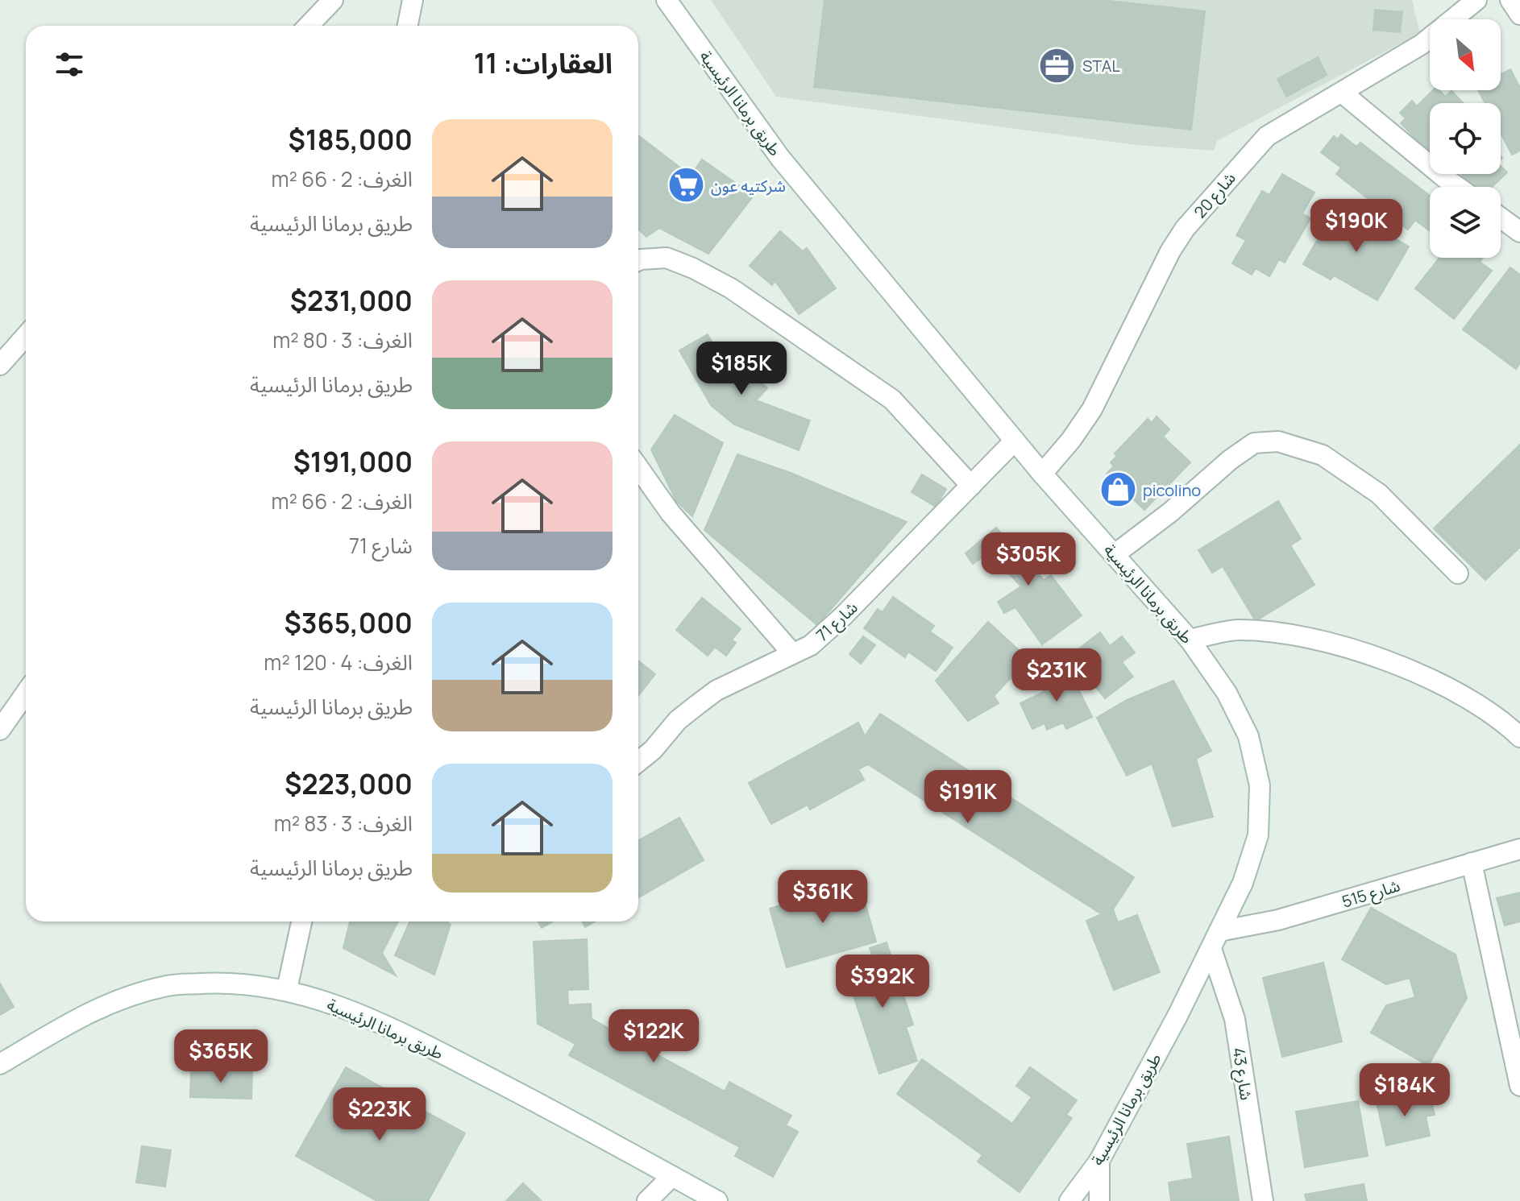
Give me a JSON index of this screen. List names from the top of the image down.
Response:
{
  "streets": {
    "street": [
      "طريق برمانا الرئيسية",
      "شارع 20",
      "شارع 71",
      "شارع 515",
      "شارع 43"
    ]
  },
  "crossings": [
    ["طريق برمانا الرئيسية", "شارع 20"],
    ["طريق برمانا الرئيسية", "شارع 71"],
    ["طريق برمانا الرئيسية", "شارع 515"],
    ["طريق برمانا الرئيسية", "شارع 43"],
    ["شارع 515", "شارع 43"]
  ],
  "places": {
    "office": ["STAL"],
    "supermarket": ["شركتيه عون"],
    "shop": ["picolino"]
  },
  "north": "bottom right",
  "page": {
    "heading": "العقارات: 11",
    "list": [
      {
        "name": "$185,000",
        "note": "الغرف: 2 · 66 m² · طريق برمانا الرئيسية"
      },
      {
        "name": "$231,000",
        "note": "الغرف: 3 · 80 m² · طريق برمانا الرئيسية"
      },
      {
        "name": "$191,000",
        "note": "الغرف: 2 · 66 m² · شارع 71"
      },
      {
        "name": "$365,000",
        "note": "الغرف: 4 · 120 m² · طريق برمانا الرئيسية"
      },
      {
        "name": "$223,000",
        "note": "الغرف: 3 · 83 m² · طريق برمانا الرئيسية"
      }
    ],
    "price": [
      "$190K",
      "$185K",
      "$305K",
      "$231K",
      "$191K",
      "$361K",
      "$392K",
      "$122K",
      "$365K",
      "$184K",
      "$223K"
    ]
  }
}
